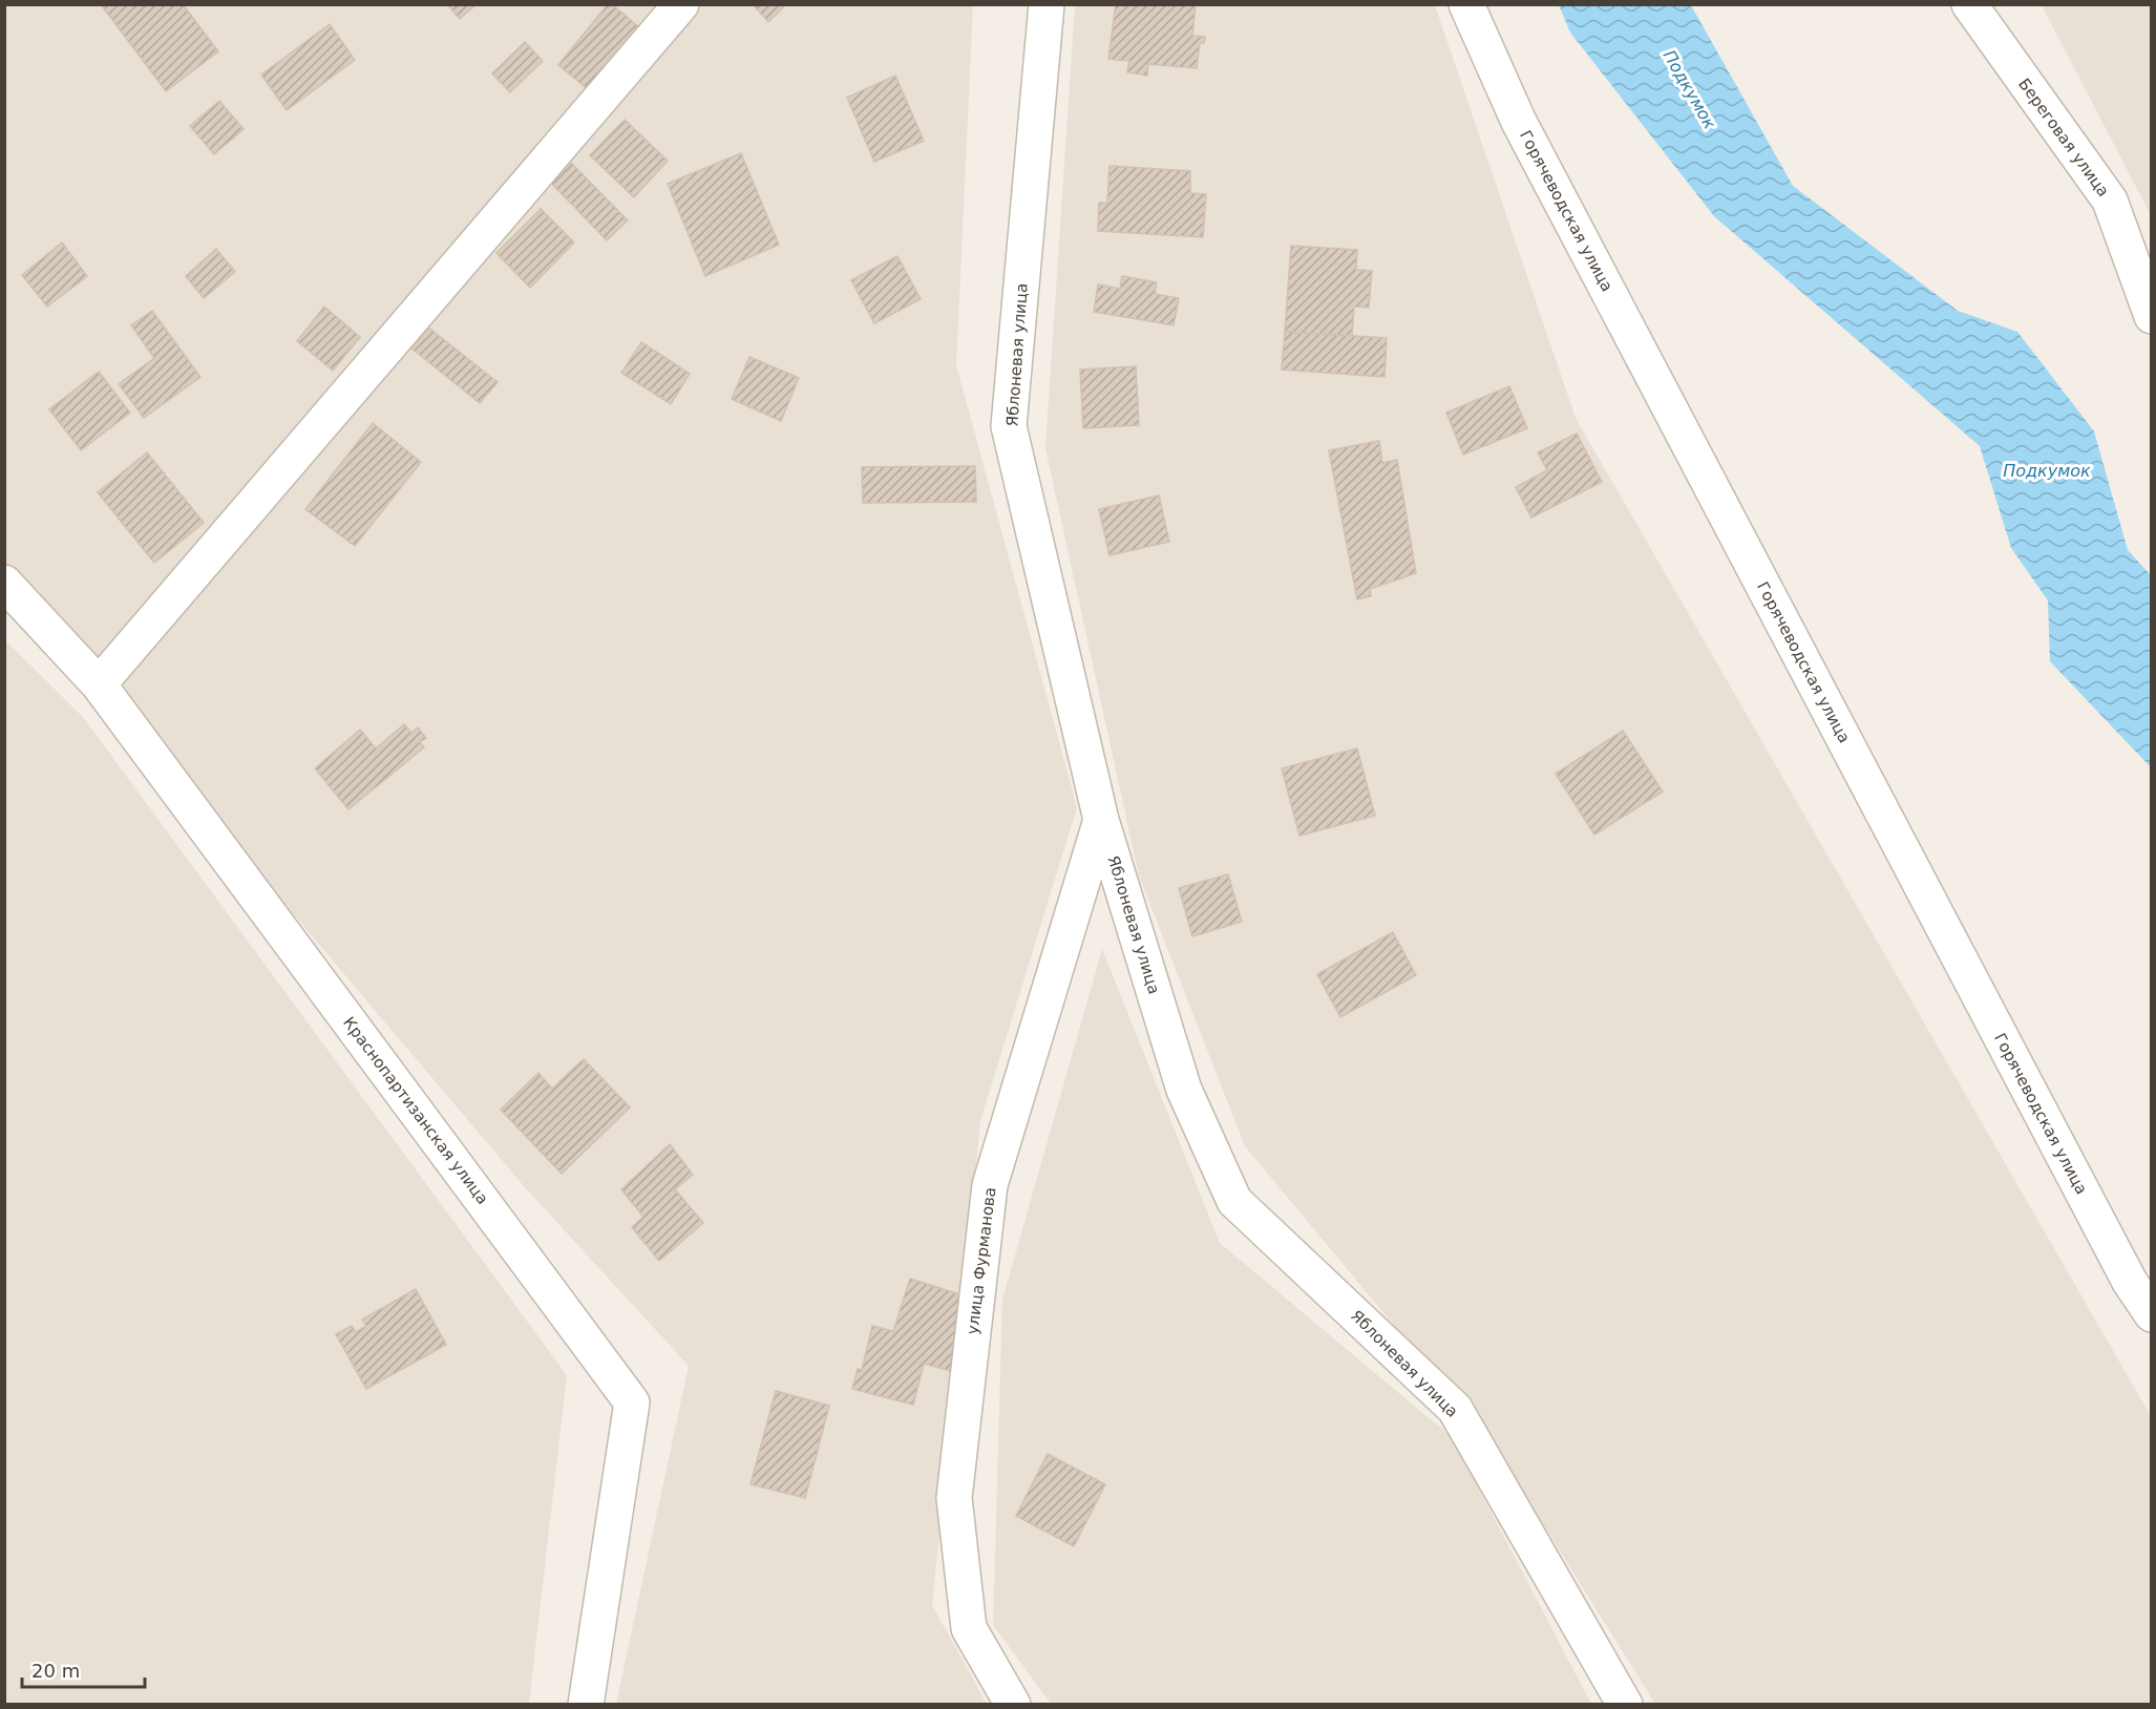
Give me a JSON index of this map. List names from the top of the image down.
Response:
{
  "streets": {
    "street": [
      "Береговая улица",
      "Горячеводская улица",
      "Яблоневая улица",
      "Краснопартизанская улица",
      "улица Фурманова"
    ]
  },
  "crossings": [
    ["Яблоневая улица", "улица Фурманова"]
  ],
  "water": ["Подкумок"],
  "scale_bar": "20 m"
}
